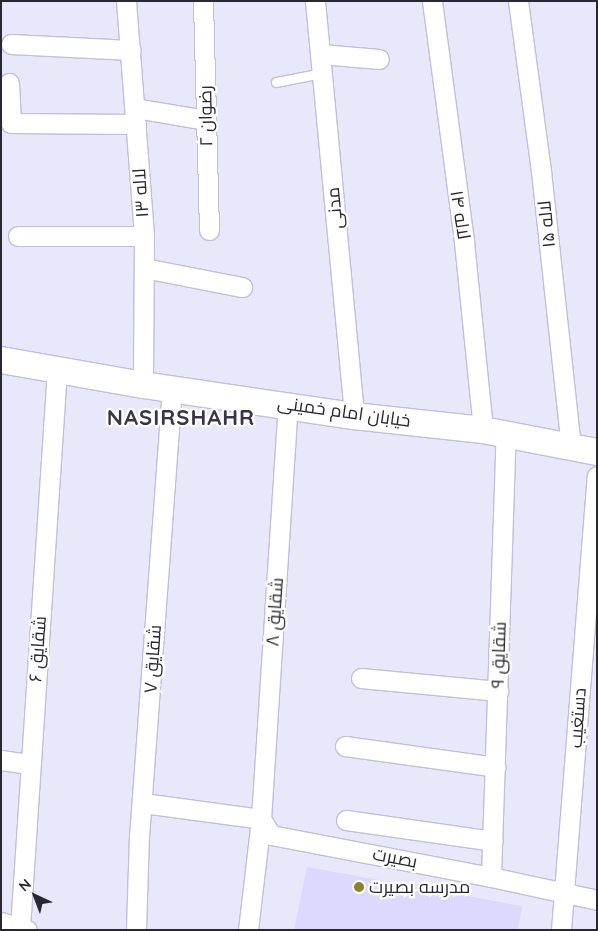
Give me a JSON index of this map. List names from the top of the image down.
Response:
{
  "streets": {
    "main road": ["خیابان امام خمینی"],
    "street": [
      "رضوان ۲",
      "لاله ۱۳",
      "مدنی",
      "لاله ۱۴",
      "لاله ۱۵",
      "شقایق ۸",
      "شقایق ۶",
      "شقایق ۹",
      "شقایق ۷",
      "دستغیب",
      "بصیرت"
    ]
  },
  "crossings": [
    ["لاله ۱۳", "خیابان امام خمینی"],
    ["مدنی", "خیابان امام خمینی"],
    ["لاله ۱۴", "خیابان امام خمینی"],
    ["لاله ۱۴", "شقایق ۹"],
    ["لاله ۱۵", "خیابان امام خمینی"],
    ["خیابان امام خمینی", "شقایق ۸"],
    ["خیابان امام خمینی", "شقایق ۶"],
    ["خیابان امام خمینی", "شقایق ۹"],
    ["خیابان امام خمینی", "شقایق ۷"],
    ["شقایق ۸", "بصیرت"],
    ["شقایق ۹", "بصیرت"],
    ["دستغیب", "بصیرت"]
  ],
  "districts": ["NASIRSHAHR"],
  "places": ["مدرسه بصیرت"],
  "north": "top left"
}
